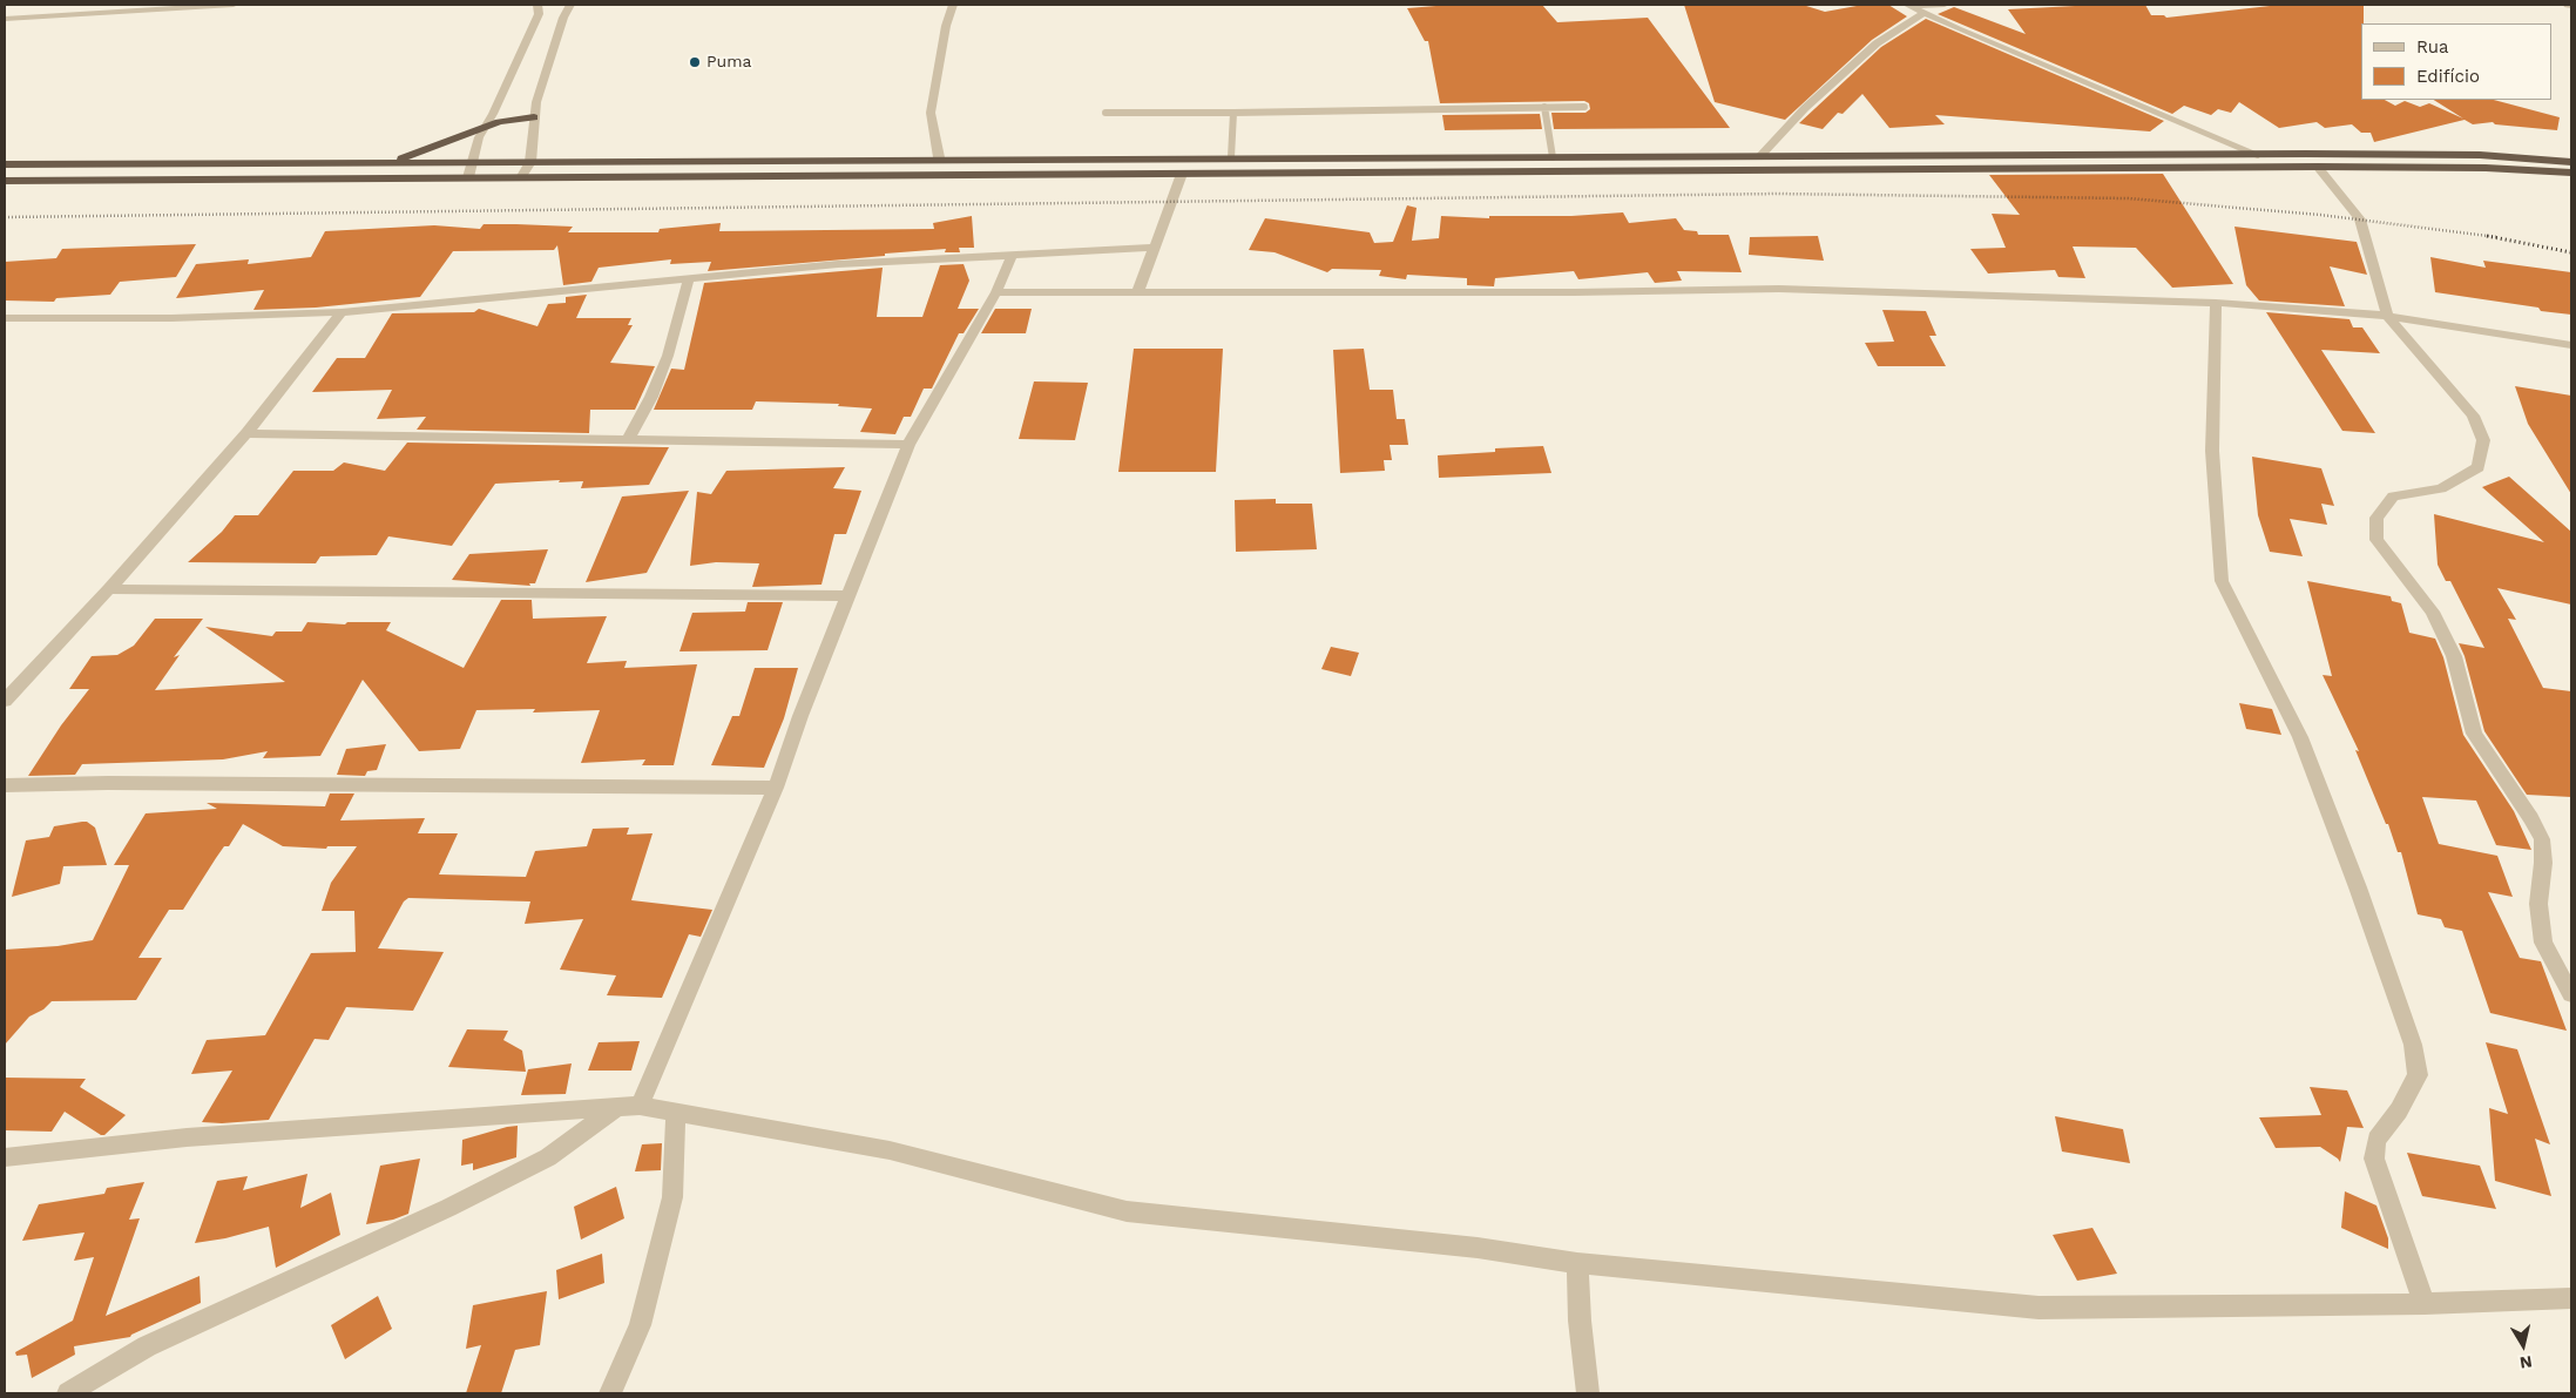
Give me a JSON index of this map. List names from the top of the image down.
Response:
{
  "places": ["Puma"],
  "legend": ["Rua", "Edifício"],
  "north": "bottom"
}
